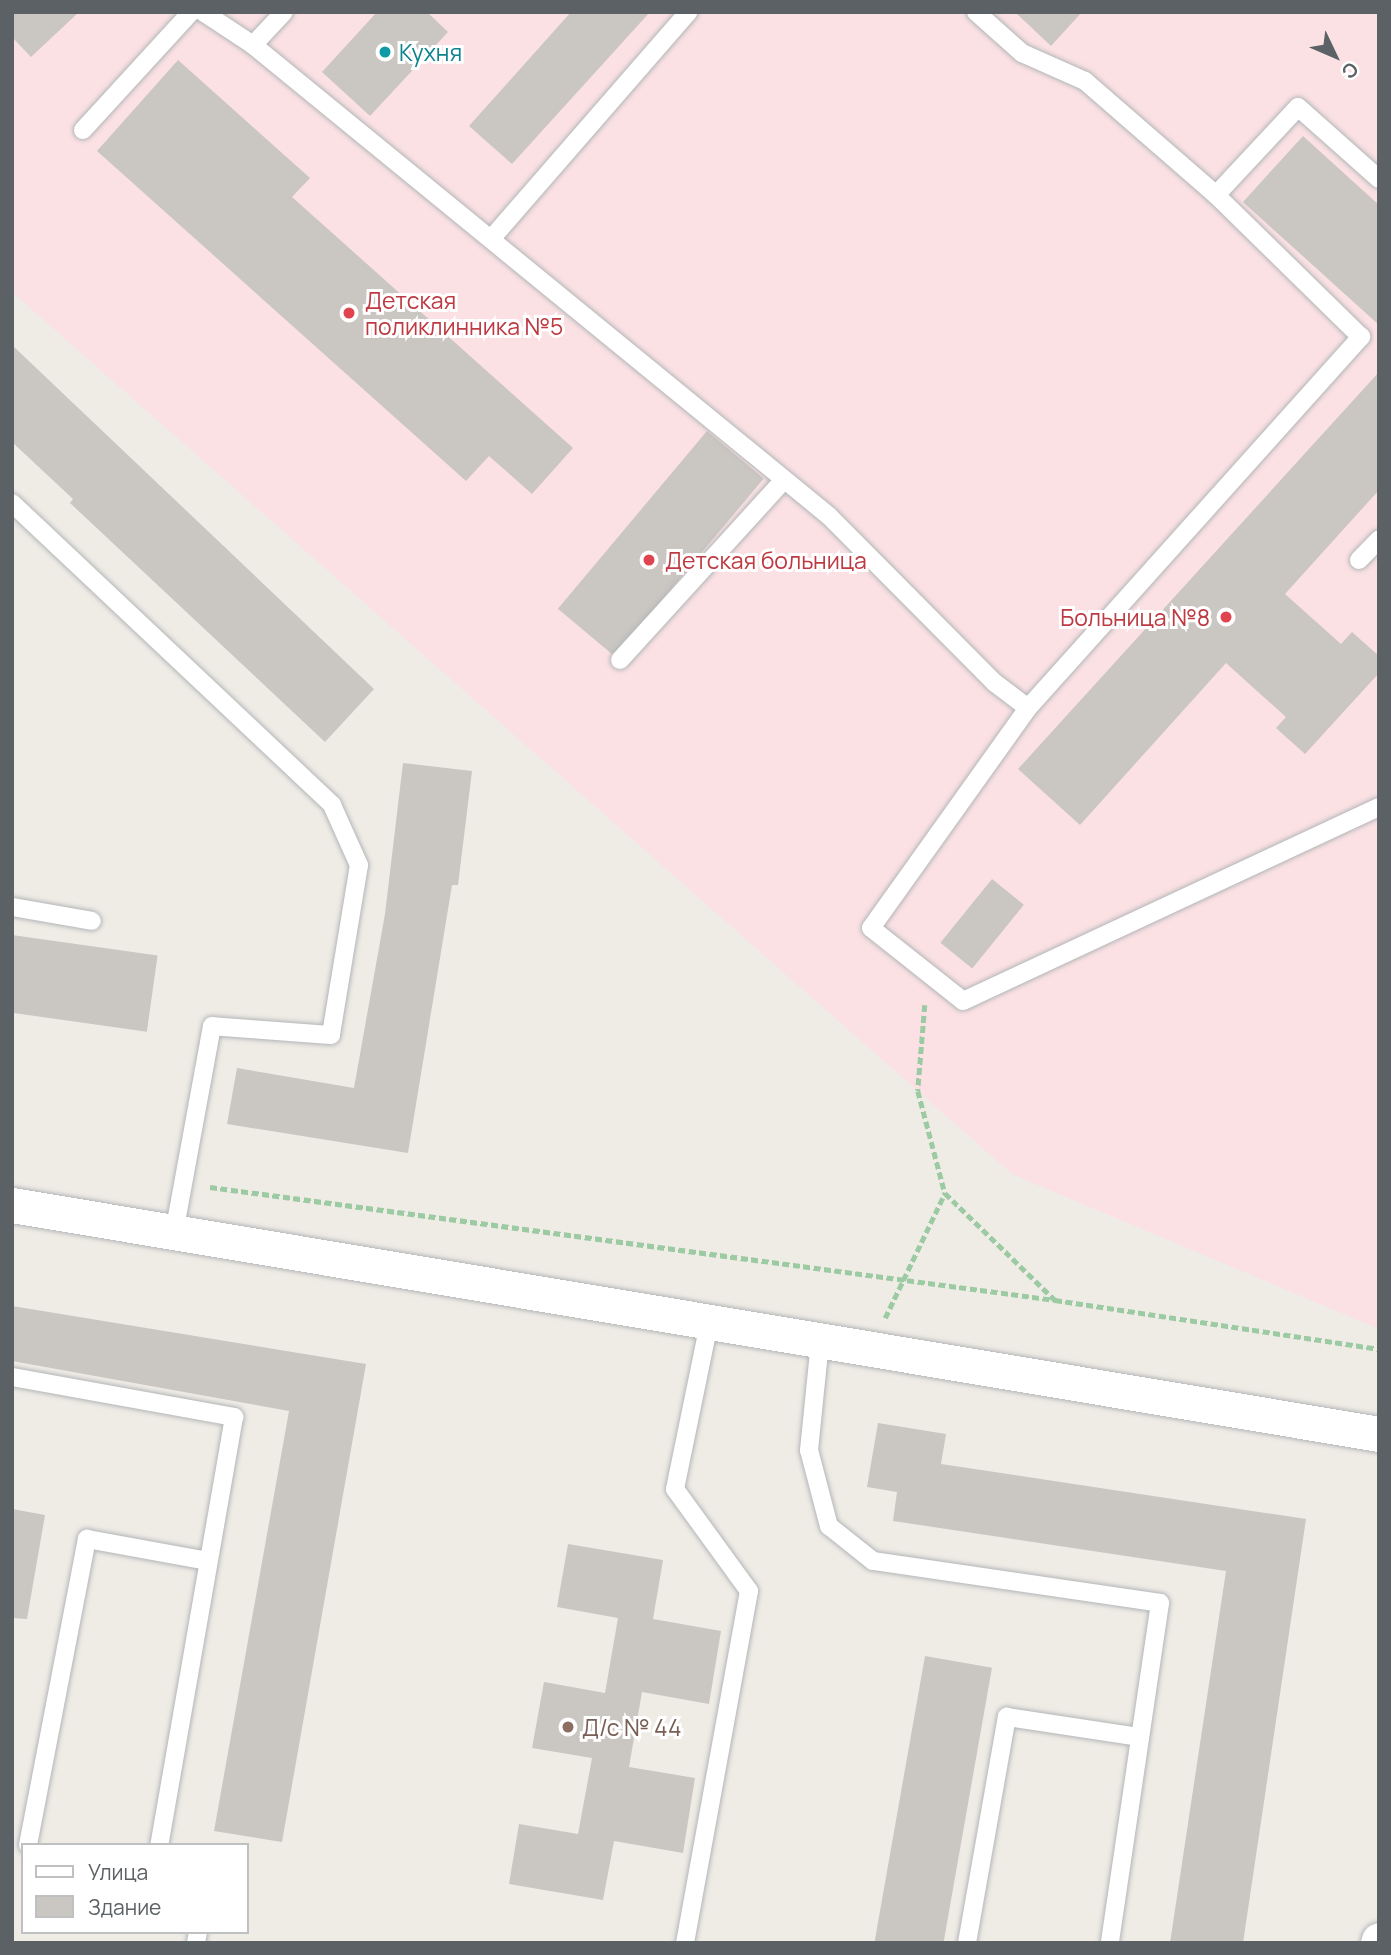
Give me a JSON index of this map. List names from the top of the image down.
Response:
{
  "places": [
    "Кухня",
    "Детская поликлинника №5",
    "Детская больница",
    "Больница №8",
    "Д/с № 44"
  ],
  "legend": ["Улица", "Здание"],
  "north": "bottom right"
}
